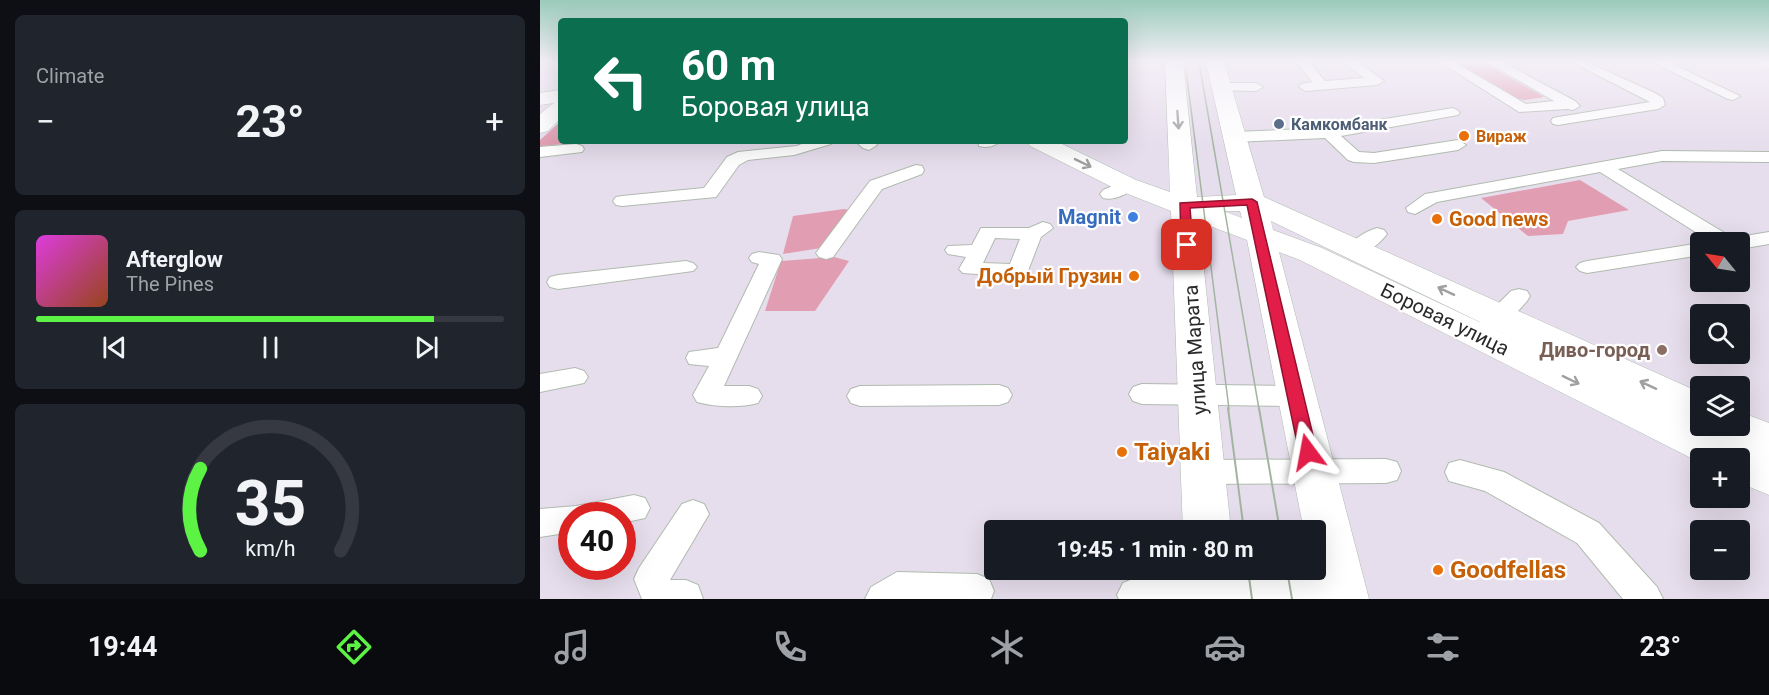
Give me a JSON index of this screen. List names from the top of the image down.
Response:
{
  "streets": {
    "street": ["Боровая улица", "улица Марата"]
  },
  "crossings": [
    ["Боровая улица", "улица Марата"]
  ],
  "places": [
    "Камкомбанк",
    "Вираж",
    "Magnit",
    "Good news",
    "Добрый Грузин",
    "Диво-город",
    "Taiyaki",
    "Goodfellas"
  ],
  "north": "top left",
  "page": {
    "tile": "Climate",
    "turn": ["60 m", "Боровая улица"],
    "heat": ["−", "23°", "+"],
    "map_buttons": ["+", "−"],
    "song": ["Afterglow", "The Pines"],
    "limit": "40",
    "trip": "19:45 · 1 min · 80 m",
    "tabs": ["19:44", "23°"],
    "gauge": ["35", "km/h"]
  }
}
